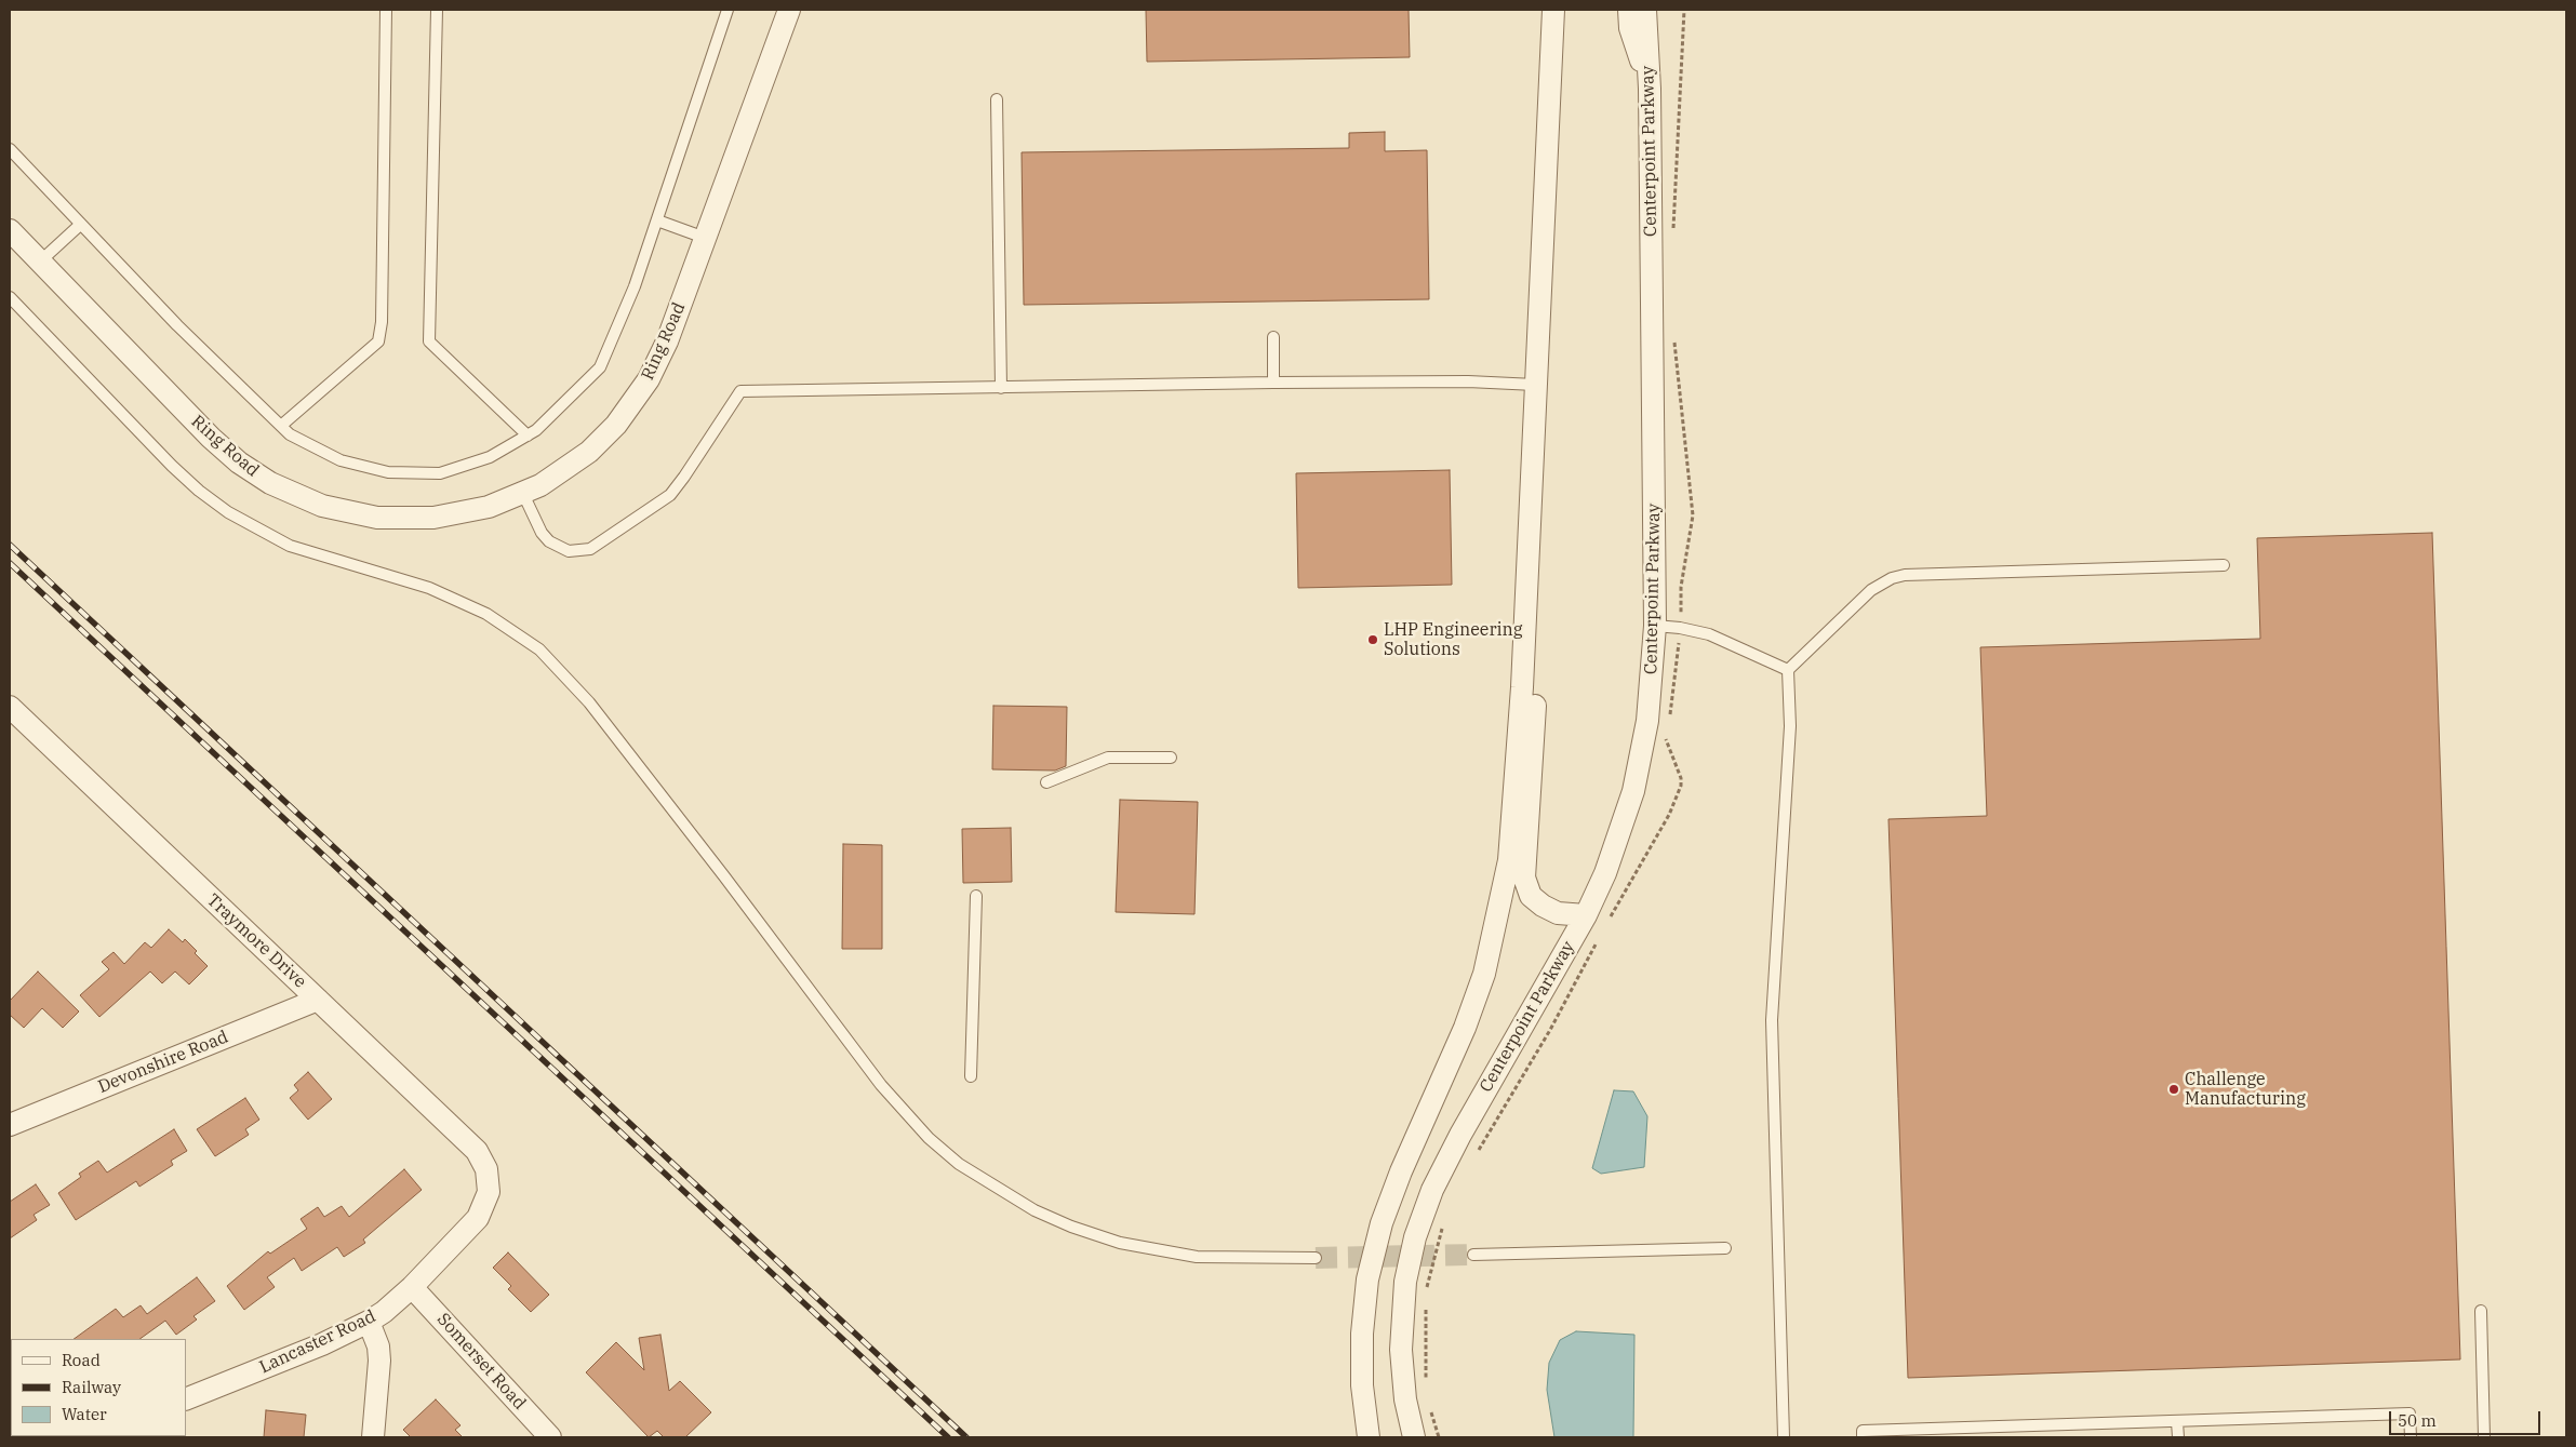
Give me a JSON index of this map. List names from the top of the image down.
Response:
{
  "streets": {
    "street": [
      "Centerpoint Parkway",
      "Ring Road",
      "Traymore Drive",
      "Devonshire Road",
      "Lancaster Road",
      "Somerset Road"
    ]
  },
  "crossings": [
    ["Traymore Drive", "Devonshire Road"],
    ["Traymore Drive", "Lancaster Road"],
    ["Lancaster Road", "Somerset Road"]
  ],
  "places": ["LHP Engineering Solutions", "Challenge Manufacturing"],
  "legend": ["Road", "Railway", "Water"],
  "scale_bar": "50 m"
}
